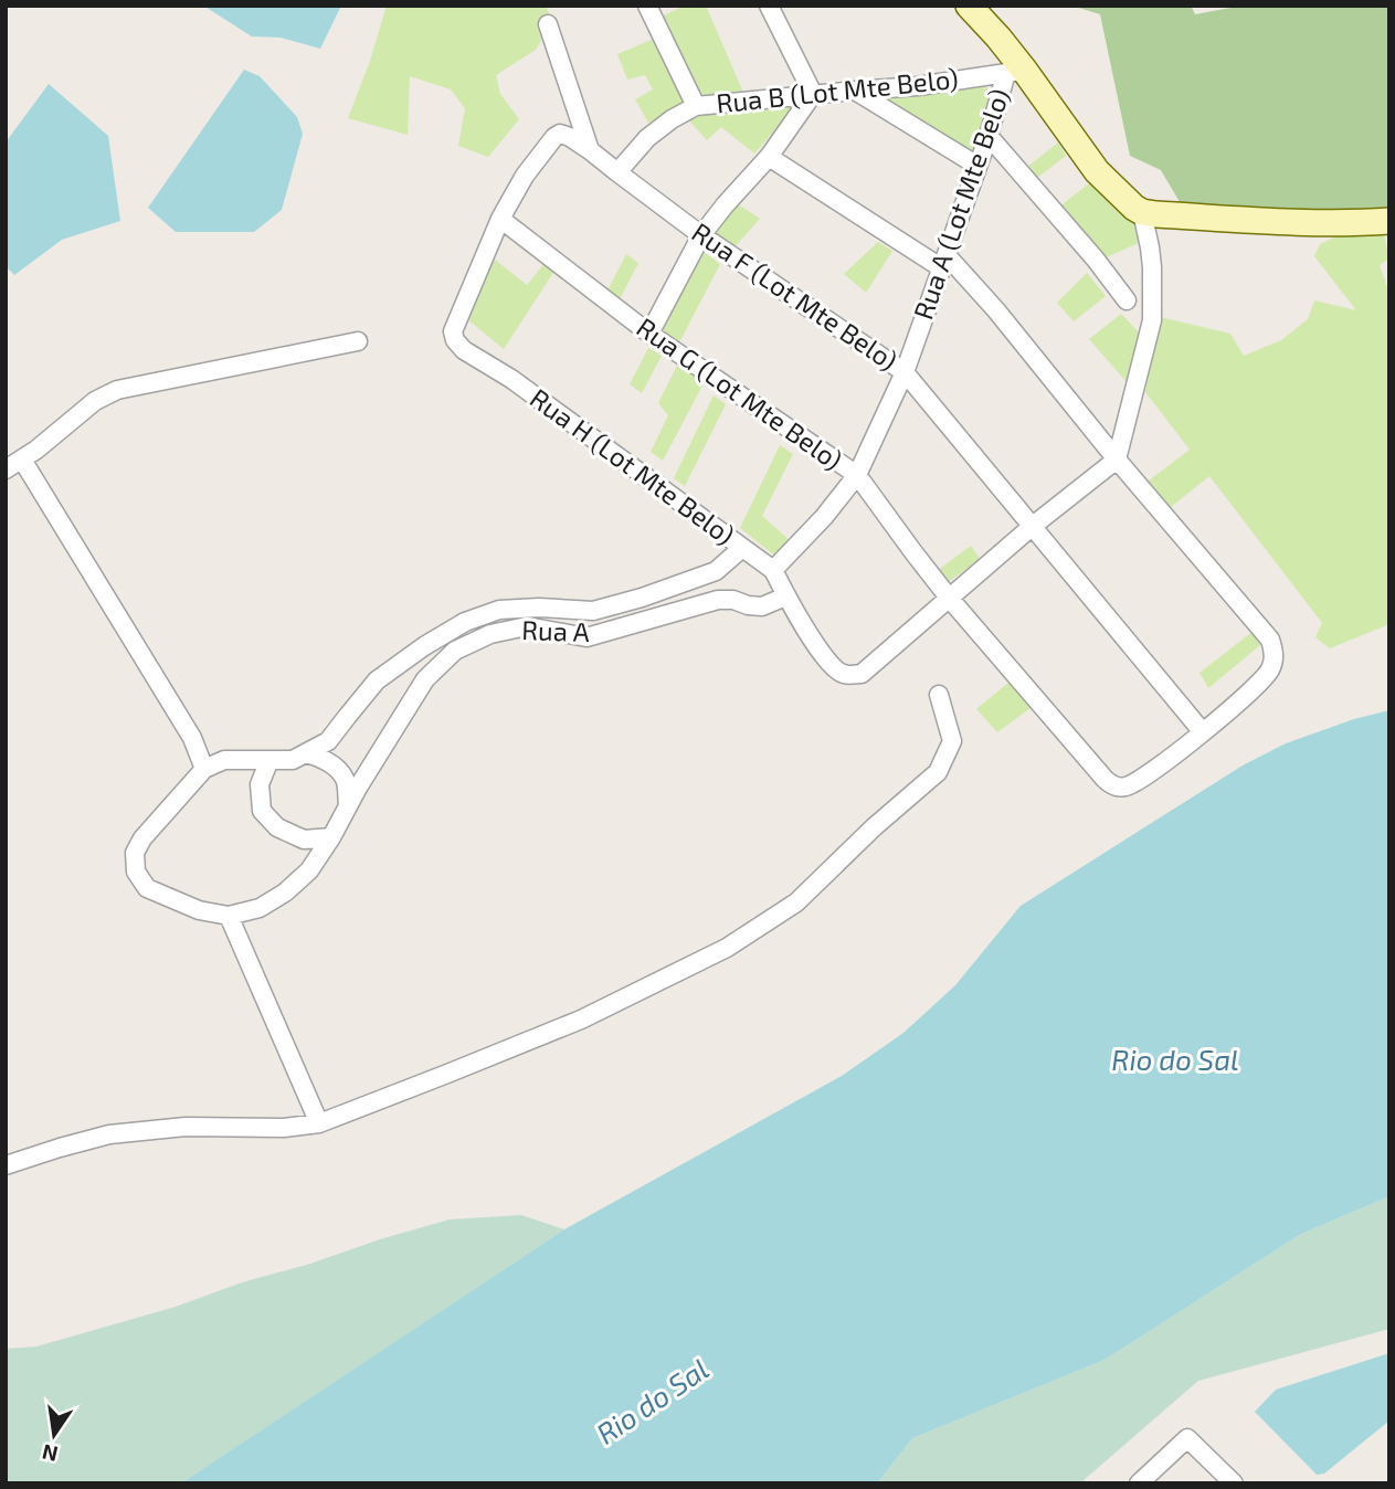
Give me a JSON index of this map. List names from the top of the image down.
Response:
{
  "streets": {
    "street": [
      "Rua B (Lot Mte Belo)",
      "Rua A (Lot Mte Belo)",
      "Rua F (Lot Mte Belo)",
      "Rua G (Lot Mte Belo)",
      "Rua H (Lot Mte Belo)",
      "Rua A"
    ]
  },
  "crossings": [
    ["Rua B (Lot Mte Belo)", "Rua A (Lot Mte Belo)"],
    ["Rua A (Lot Mte Belo)", "Rua F (Lot Mte Belo)"],
    ["Rua A (Lot Mte Belo)", "Rua G (Lot Mte Belo)"],
    ["Rua A (Lot Mte Belo)", "Rua H (Lot Mte Belo)"],
    ["Rua F (Lot Mte Belo)", "Rua G (Lot Mte Belo)"],
    ["Rua F (Lot Mte Belo)", "Rua H (Lot Mte Belo)"],
    ["Rua G (Lot Mte Belo)", "Rua H (Lot Mte Belo)"],
    ["Rua H (Lot Mte Belo)", "Rua A"]
  ],
  "water": ["Rio do Sal"],
  "north": "bottom"
}
